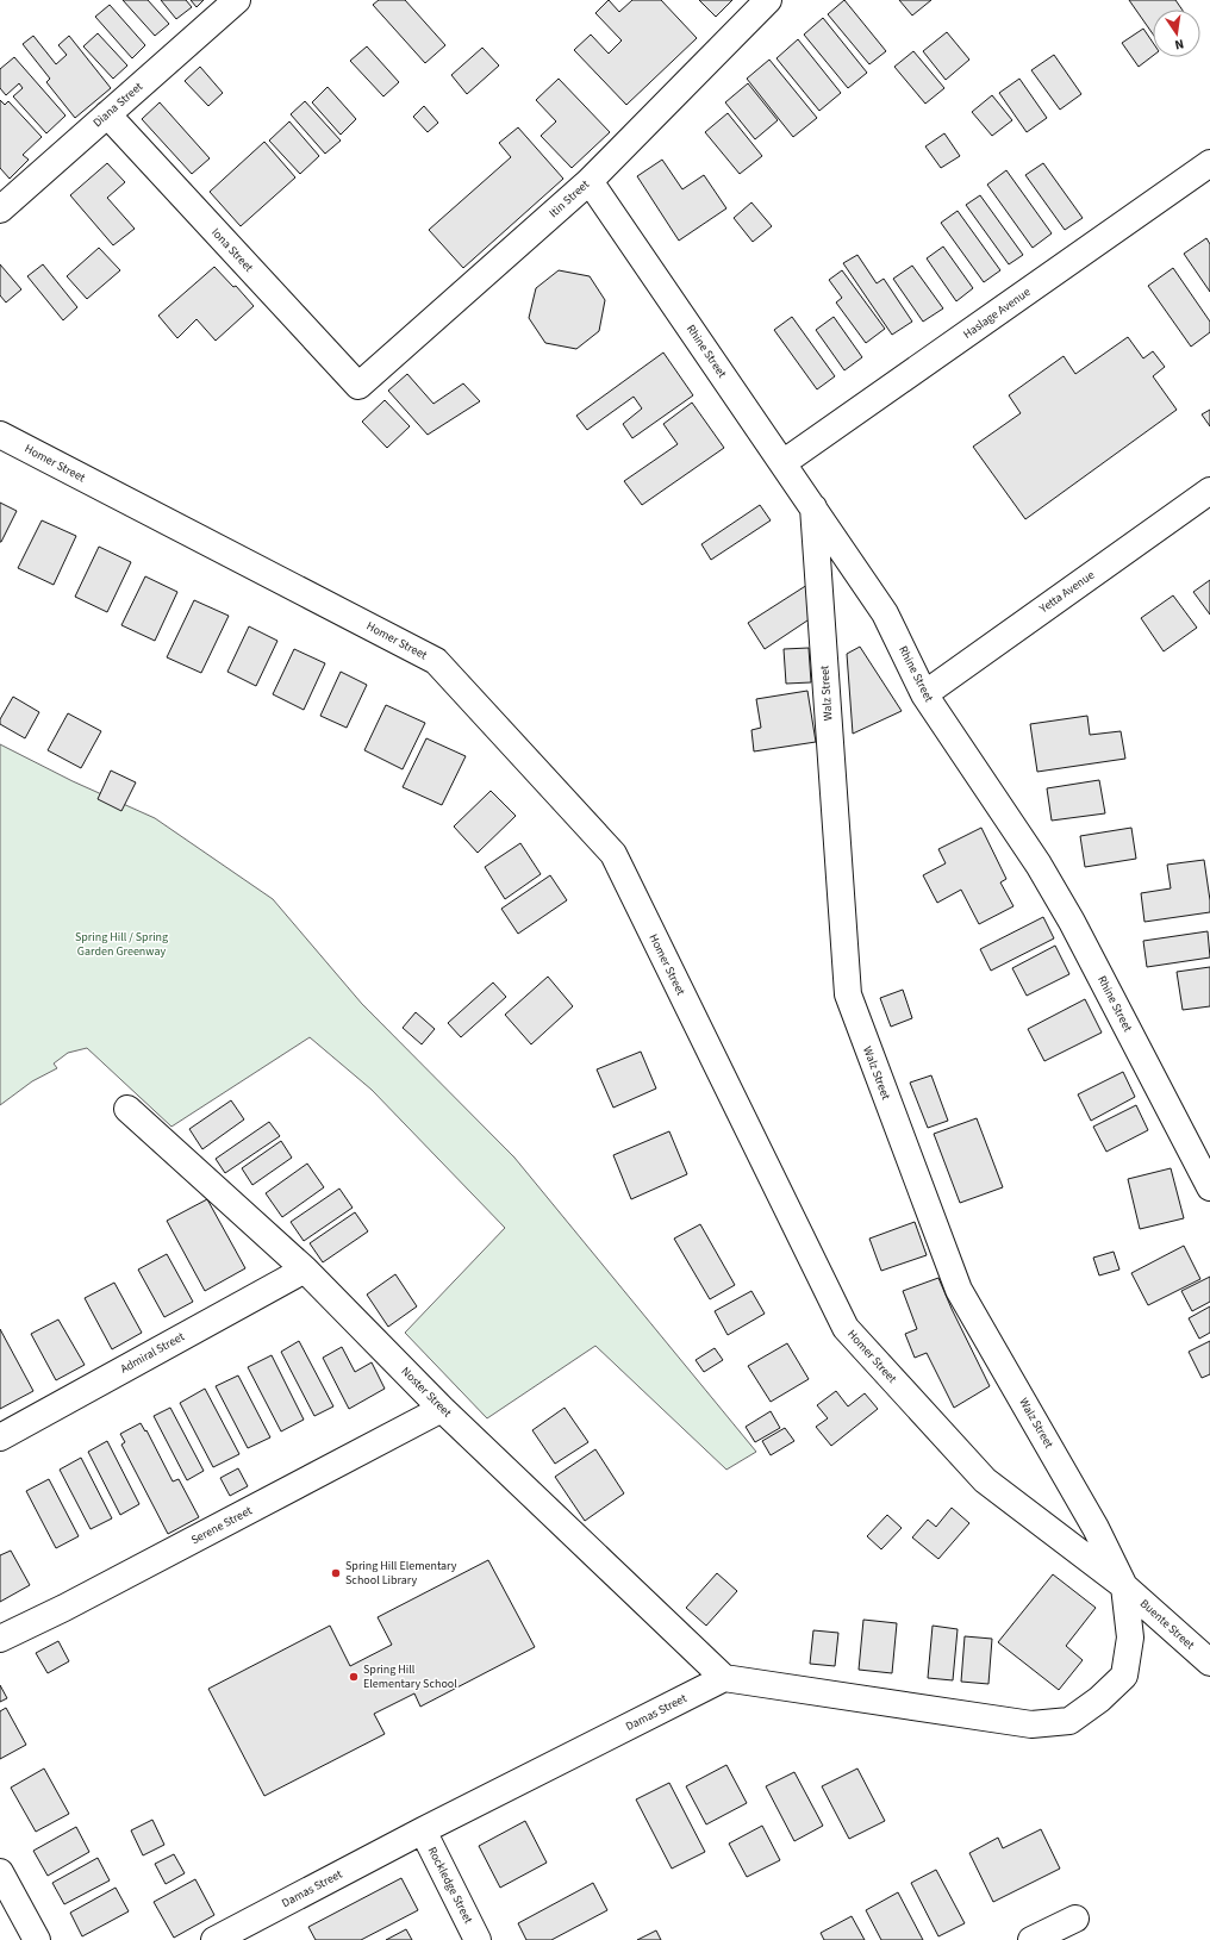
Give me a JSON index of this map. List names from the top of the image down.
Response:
{
  "streets": {
    "street": [
      "Diana Street",
      "Itin Street",
      "Iona Street",
      "Haslage Avenue",
      "Rhine Street",
      "Homer Street",
      "Yetta Avenue",
      "Walz Street",
      "Admiral Street",
      "Noster Street",
      "Serene Street",
      "Buente Street",
      "Damas Street",
      "Rockledge Street"
    ]
  },
  "crossings": [
    ["Diana Street", "Iona Street"],
    ["Itin Street", "Iona Street"],
    ["Itin Street", "Rhine Street"],
    ["Haslage Avenue", "Rhine Street"],
    ["Rhine Street", "Yetta Avenue"],
    ["Rhine Street", "Walz Street"],
    ["Homer Street", "Walz Street"],
    ["Homer Street", "Buente Street"],
    ["Walz Street", "Buente Street"],
    ["Admiral Street", "Noster Street"],
    ["Noster Street", "Serene Street"],
    ["Noster Street", "Damas Street"],
    ["Damas Street", "Rockledge Street"]
  ],
  "parks": ["Spring Hill / Spring Garden Greenway"],
  "places": ["Spring Hill Elementary School Library", "Spring Hill Elementary School"],
  "north": "bottom"
}
